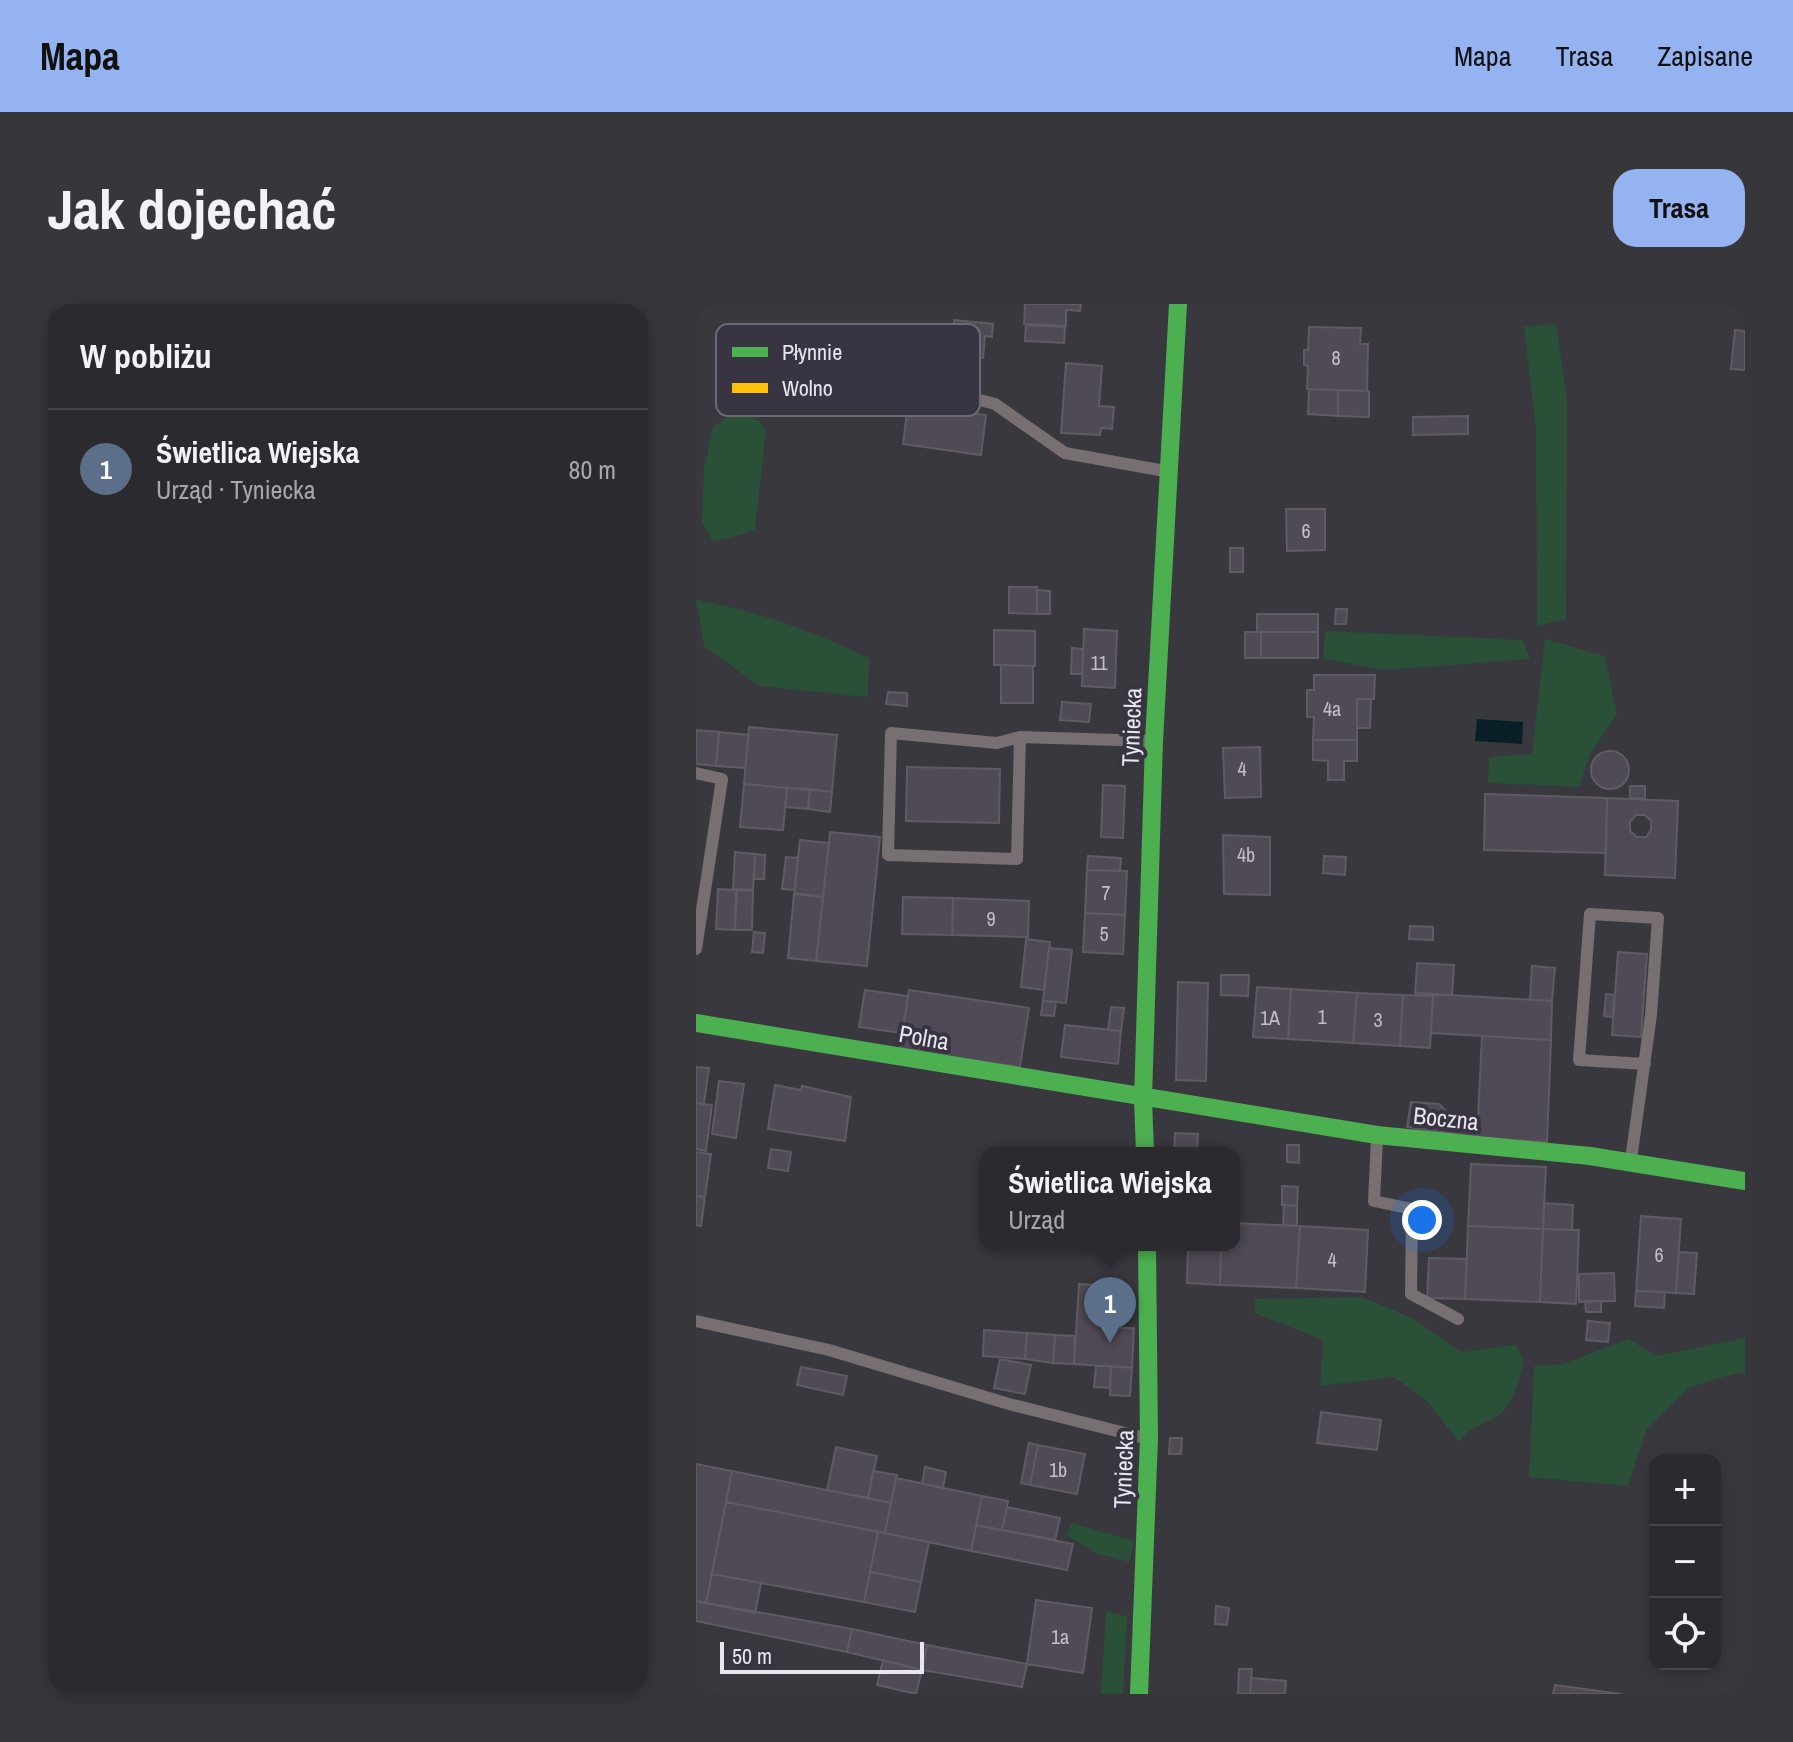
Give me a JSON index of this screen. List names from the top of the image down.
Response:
{
  "streets": {
    "street": ["Tyniecka", "Polna", "Boczna"]
  },
  "crossings": [
    ["Tyniecka", "Polna"],
    ["Tyniecka", "Boczna"],
    ["Polna", "Boczna"]
  ],
  "house_numbers": [
    "8",
    "6",
    "11",
    "4a",
    "4",
    "4b",
    "7",
    "9",
    "5",
    "1",
    "1A",
    "3",
    "6",
    "4",
    "1b",
    "1a"
  ],
  "legend": ["Płynnie", "Wolno"],
  "scale_bar": "50 m",
  "page": {
    "header": "Mapa",
    "nav": ["Mapa", "Trasa", "Zapisane"],
    "buttons": "Trasa",
    "title": "Jak dojechać",
    "heading": "W pobliżu",
    "list": [
      {
        "mark": "1",
        "name": "Świetlica Wiejska",
        "note": "Urząd · Tyniecka",
        "value": "80 m"
      }
    ],
    "popup": ["Świetlica Wiejska", "Urząd"],
    "pins": "1",
    "map_buttons": ["+", "−"],
    "scale": "50 m"
  }
}
